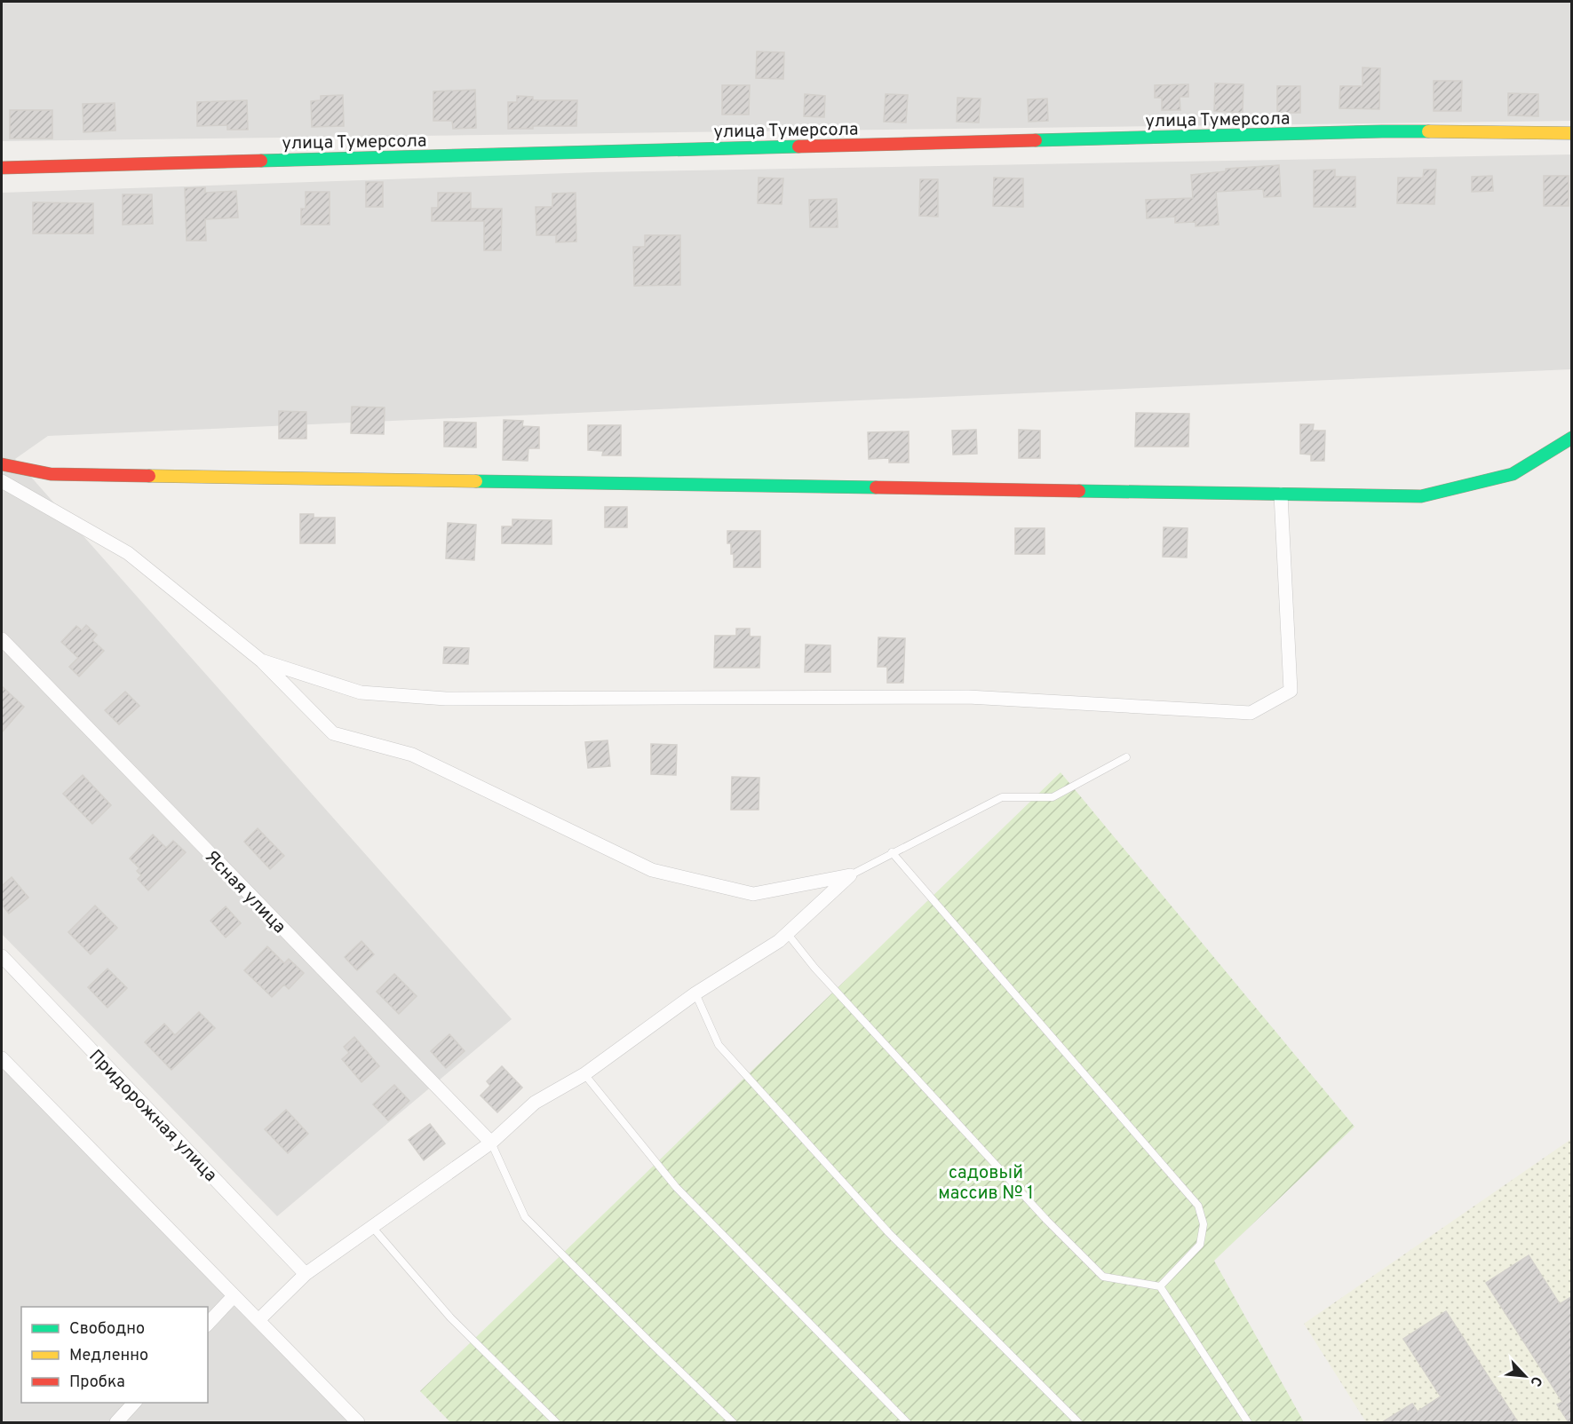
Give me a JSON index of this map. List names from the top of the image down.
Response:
{
  "streets": {
    "street": ["улица Тумерсола", "Ясная улица", "Придорожная улица"]
  },
  "parks": ["садовый массив № 1"],
  "legend": ["Свободно", "Медленно", "Пробка"],
  "north": "bottom right"
}
